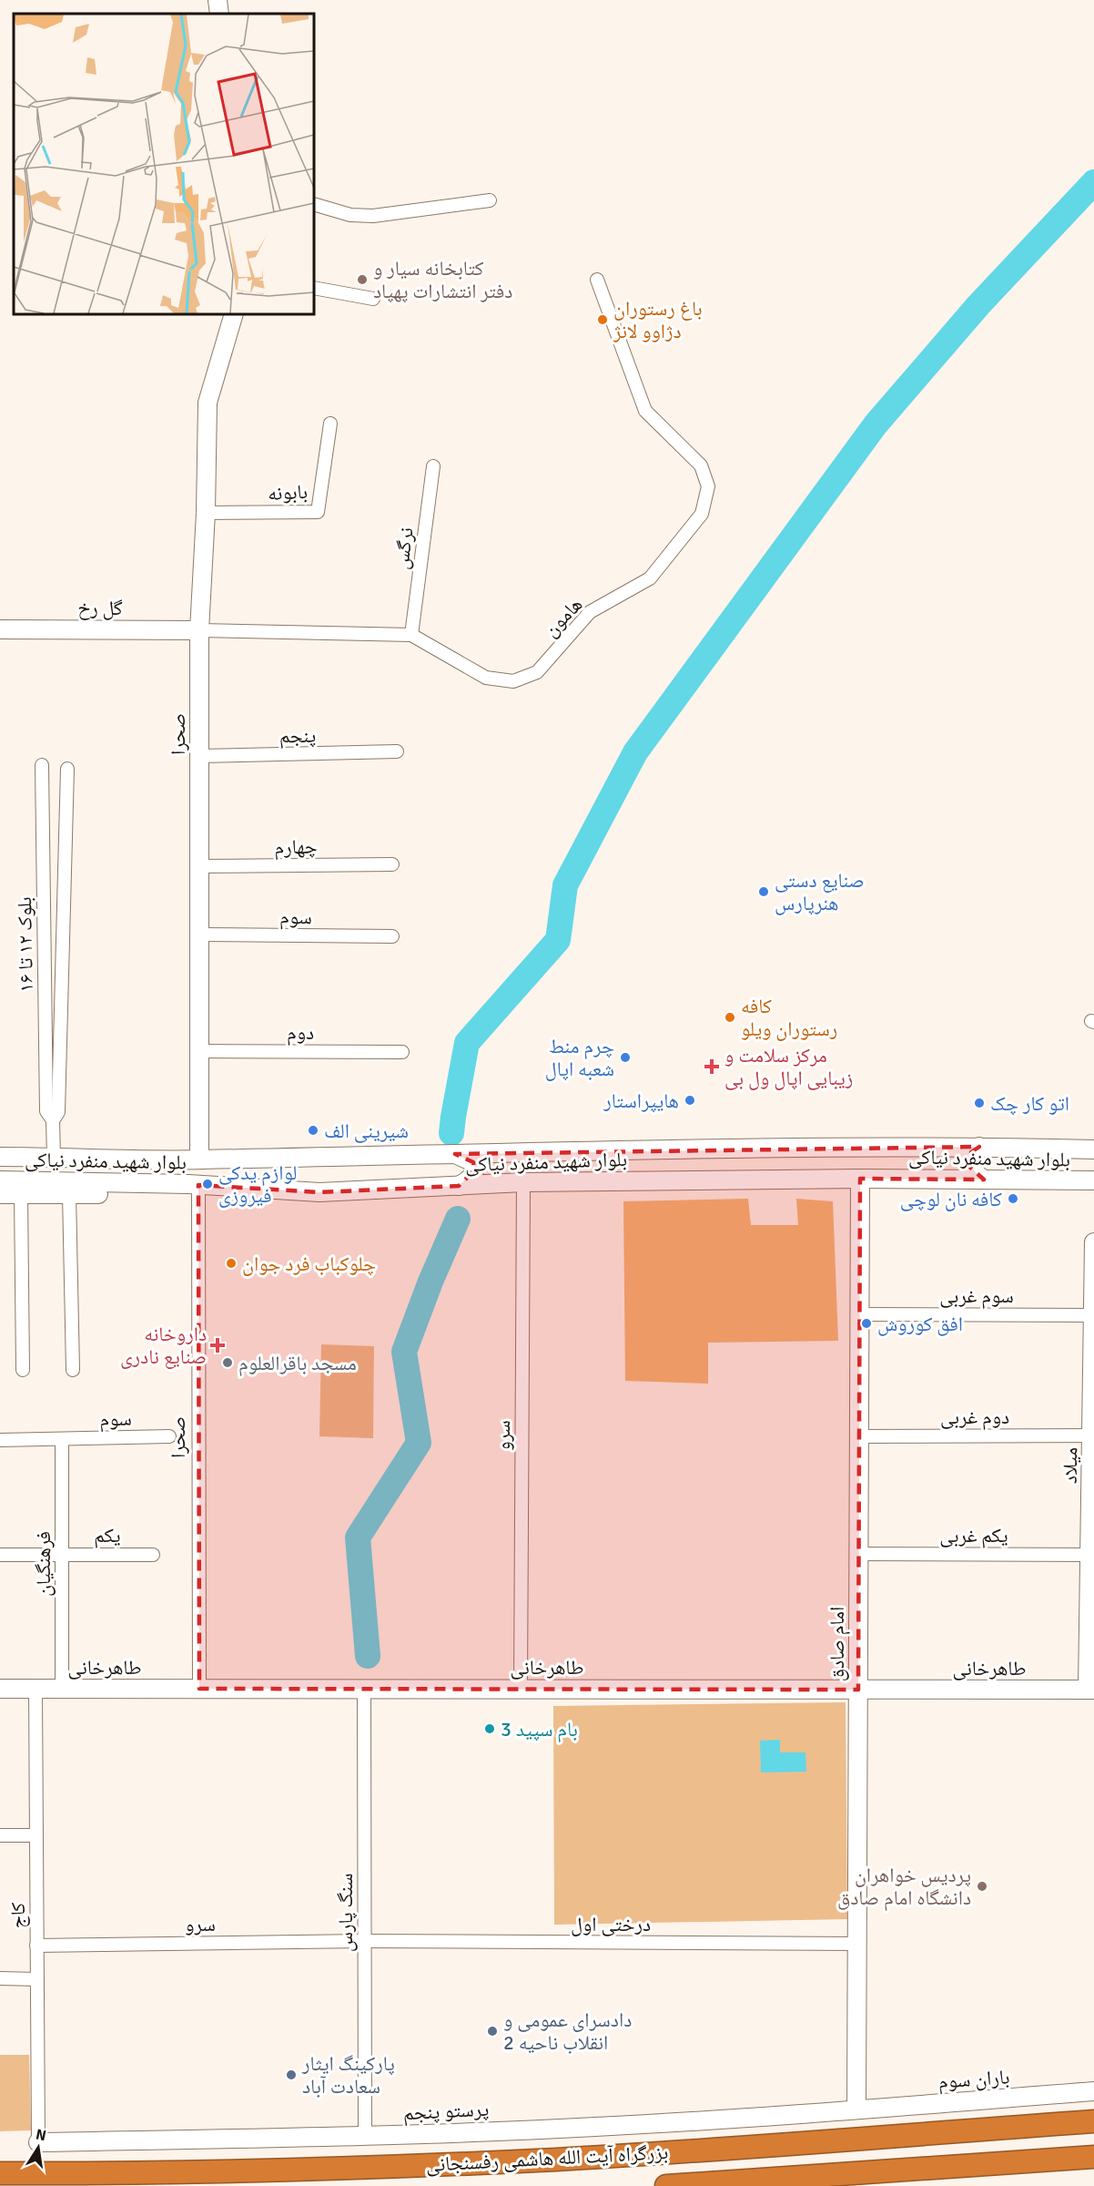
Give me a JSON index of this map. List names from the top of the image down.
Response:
{
  "streets": {
    "highway": ["بزرگراه آیت الله هاشمی رفسنجانی"],
    "street": [
      "بابونه",
      "نرگس",
      "گل رخ",
      "هامون",
      "صحرا",
      "پنجم",
      "چهارم",
      "سوم",
      "بلوک ۱۲ تا ۱۶",
      "دوم",
      "بلوار شهید منفرد نیاکی",
      "سوم غربی",
      "دوم غربی",
      "سرو",
      "میلاد",
      "یکم",
      "یکم غربی",
      "فرهنگیان",
      "امام صادق",
      "طاهرخانی",
      "سنگ پارس",
      "کاج",
      "درختی اول",
      "باران سوم",
      "پرستو پنجم"
    ]
  },
  "crossings": [
    ["بابونه", "صحرا"],
    ["نرگس", "هامون"],
    ["گل رخ", "هامون"],
    ["گل رخ", "صحرا"],
    ["هامون", "صحرا"],
    ["صحرا", "پنجم"],
    ["صحرا", "چهارم"],
    ["صحرا", "سوم"],
    ["صحرا", "دوم"],
    ["صحرا", "بلوار شهید منفرد نیاکی"],
    ["صحرا", "طاهرخانی"],
    ["سوم", "فرهنگیان"],
    ["بلوار شهید منفرد نیاکی", "سرو"],
    ["بلوار شهید منفرد نیاکی", "امام صادق"],
    ["سوم غربی", "میلاد"],
    ["سوم غربی", "امام صادق"],
    ["دوم غربی", "میلاد"],
    ["دوم غربی", "امام صادق"],
    ["سرو", "طاهرخانی"],
    ["سرو", "سنگ پارس"],
    ["سرو", "کاج"],
    ["سرو", "درختی اول"],
    ["میلاد", "یکم غربی"],
    ["میلاد", "طاهرخانی"],
    ["یکم", "فرهنگیان"],
    ["یکم غربی", "امام صادق"],
    ["فرهنگیان", "طاهرخانی"],
    ["امام صادق", "طاهرخانی"],
    ["امام صادق", "درختی اول"],
    ["امام صادق", "باران سوم"],
    ["امام صادق", "پرستو پنجم"],
    ["طاهرخانی", "سنگ پارس"],
    ["طاهرخانی", "کاج"],
    ["سنگ پارس", "درختی اول"],
    ["سنگ پارس", "پرستو پنجم"],
    ["کاج", "پرستو پنجم"],
    ["باران سوم", "پرستو پنجم"]
  ],
  "places": {
    "other": [
      "کتابخانه سیار و دفتر انتشارات پهپاد",
      "باغ رستوران دژاوو لانژ",
      "صنایع دستی هنرپارس",
      "کافه رستوران ویلو",
      "چرم منط شعبه اپال",
      "هایپراستار",
      "اتو کار چک",
      "شیرینی الف",
      "لوازم یدکى فیروزى",
      "کافه نان لوچی",
      "چلوکباب فرد جوان",
      "افق کوروش",
      "مسجد باقرالعلوم",
      "بام سپید 3",
      "پردیس خواهران دانشگاه امام صادق",
      "دادسرای عمومی و انقلاب ناحیه 2",
      "پارکینگ ایثار سعادت آباد"
    ],
    "health": ["مرکز سلامت و زیبایی اپال ول بی", "داروخانه صنایع نادری"]
  },
  "north": "top"
}
